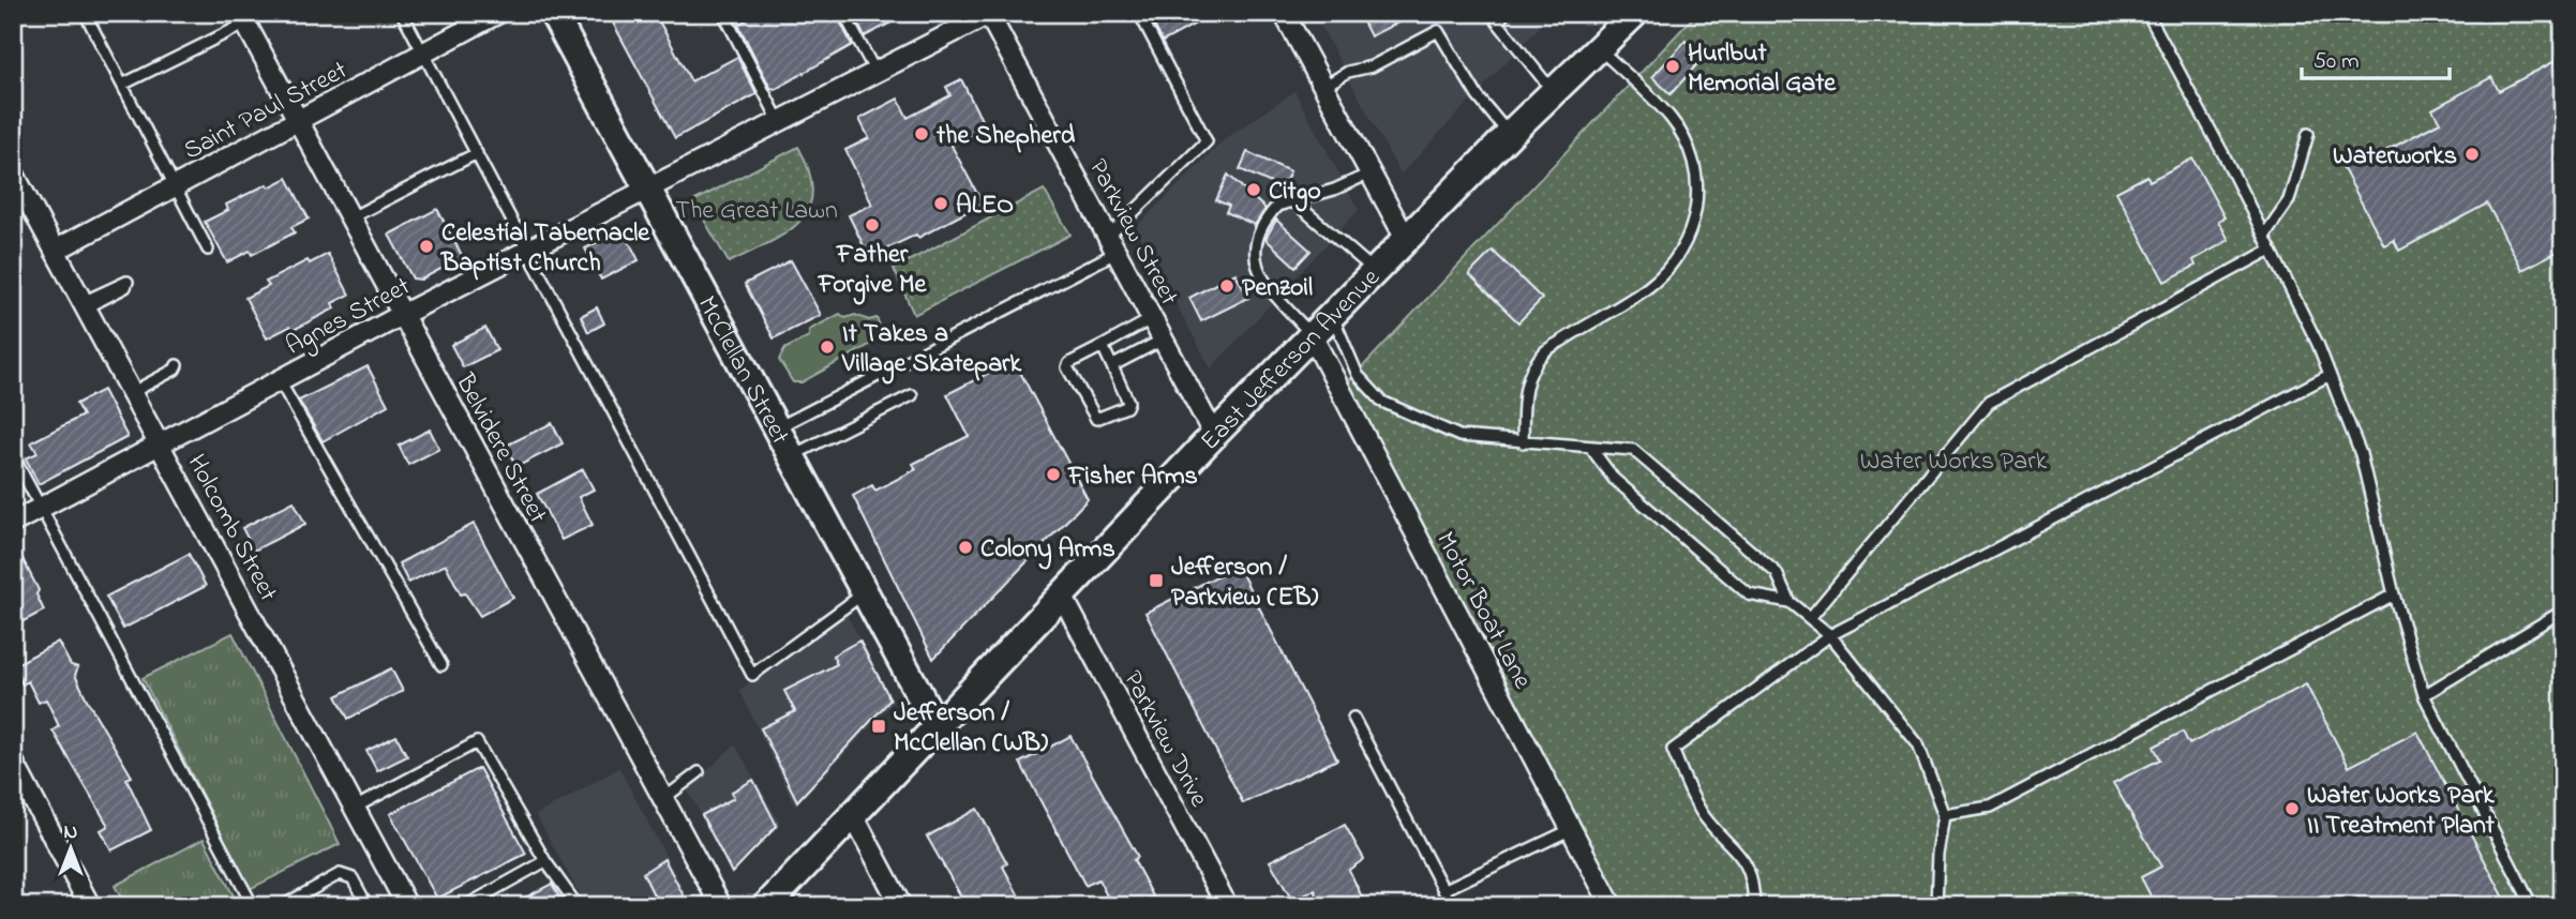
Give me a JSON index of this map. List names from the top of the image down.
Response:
{
  "streets": {
    "main road": ["East Jefferson Avenue", "McClellan Street"],
    "street": [
      "Saint Paul Street",
      "Parkview Street",
      "Agnes Street",
      "Belvidere Street",
      "Holcomb Street",
      "Motor Boat Lane",
      "Parkview Drive"
    ]
  },
  "crossings": [
    ["Saint Paul Street", "Belvidere Street"],
    ["Saint Paul Street", "Holcomb Street"],
    ["Parkview Street", "Agnes Street"],
    ["Parkview Street", "East Jefferson Avenue"],
    ["Agnes Street", "McClellan Street"],
    ["Agnes Street", "Belvidere Street"],
    ["Agnes Street", "Holcomb Street"],
    ["East Jefferson Avenue", "McClellan Street"],
    ["East Jefferson Avenue", "Motor Boat Lane"],
    ["East Jefferson Avenue", "Parkview Drive"]
  ],
  "parks": ["The Great Lawn", "Water Works Park"],
  "places": {
    "other": [
      "Hurlbut Memorial Gate",
      "the Shepherd",
      "Waterworks",
      "Citgo",
      "ALEO",
      "Father Forgive Me",
      "Celestial Tabernacle Baptist Church",
      "Penzoil",
      "It Takes a Village Skatepark",
      "Fisher Arms",
      "Colony Arms",
      "Water Works Park II Treatment Plant"
    ],
    "transit": ["Jefferson / Parkview (EB)", "Jefferson / McClellan (WB)"]
  },
  "scale_bar": "50 m",
  "north": "top"
}
